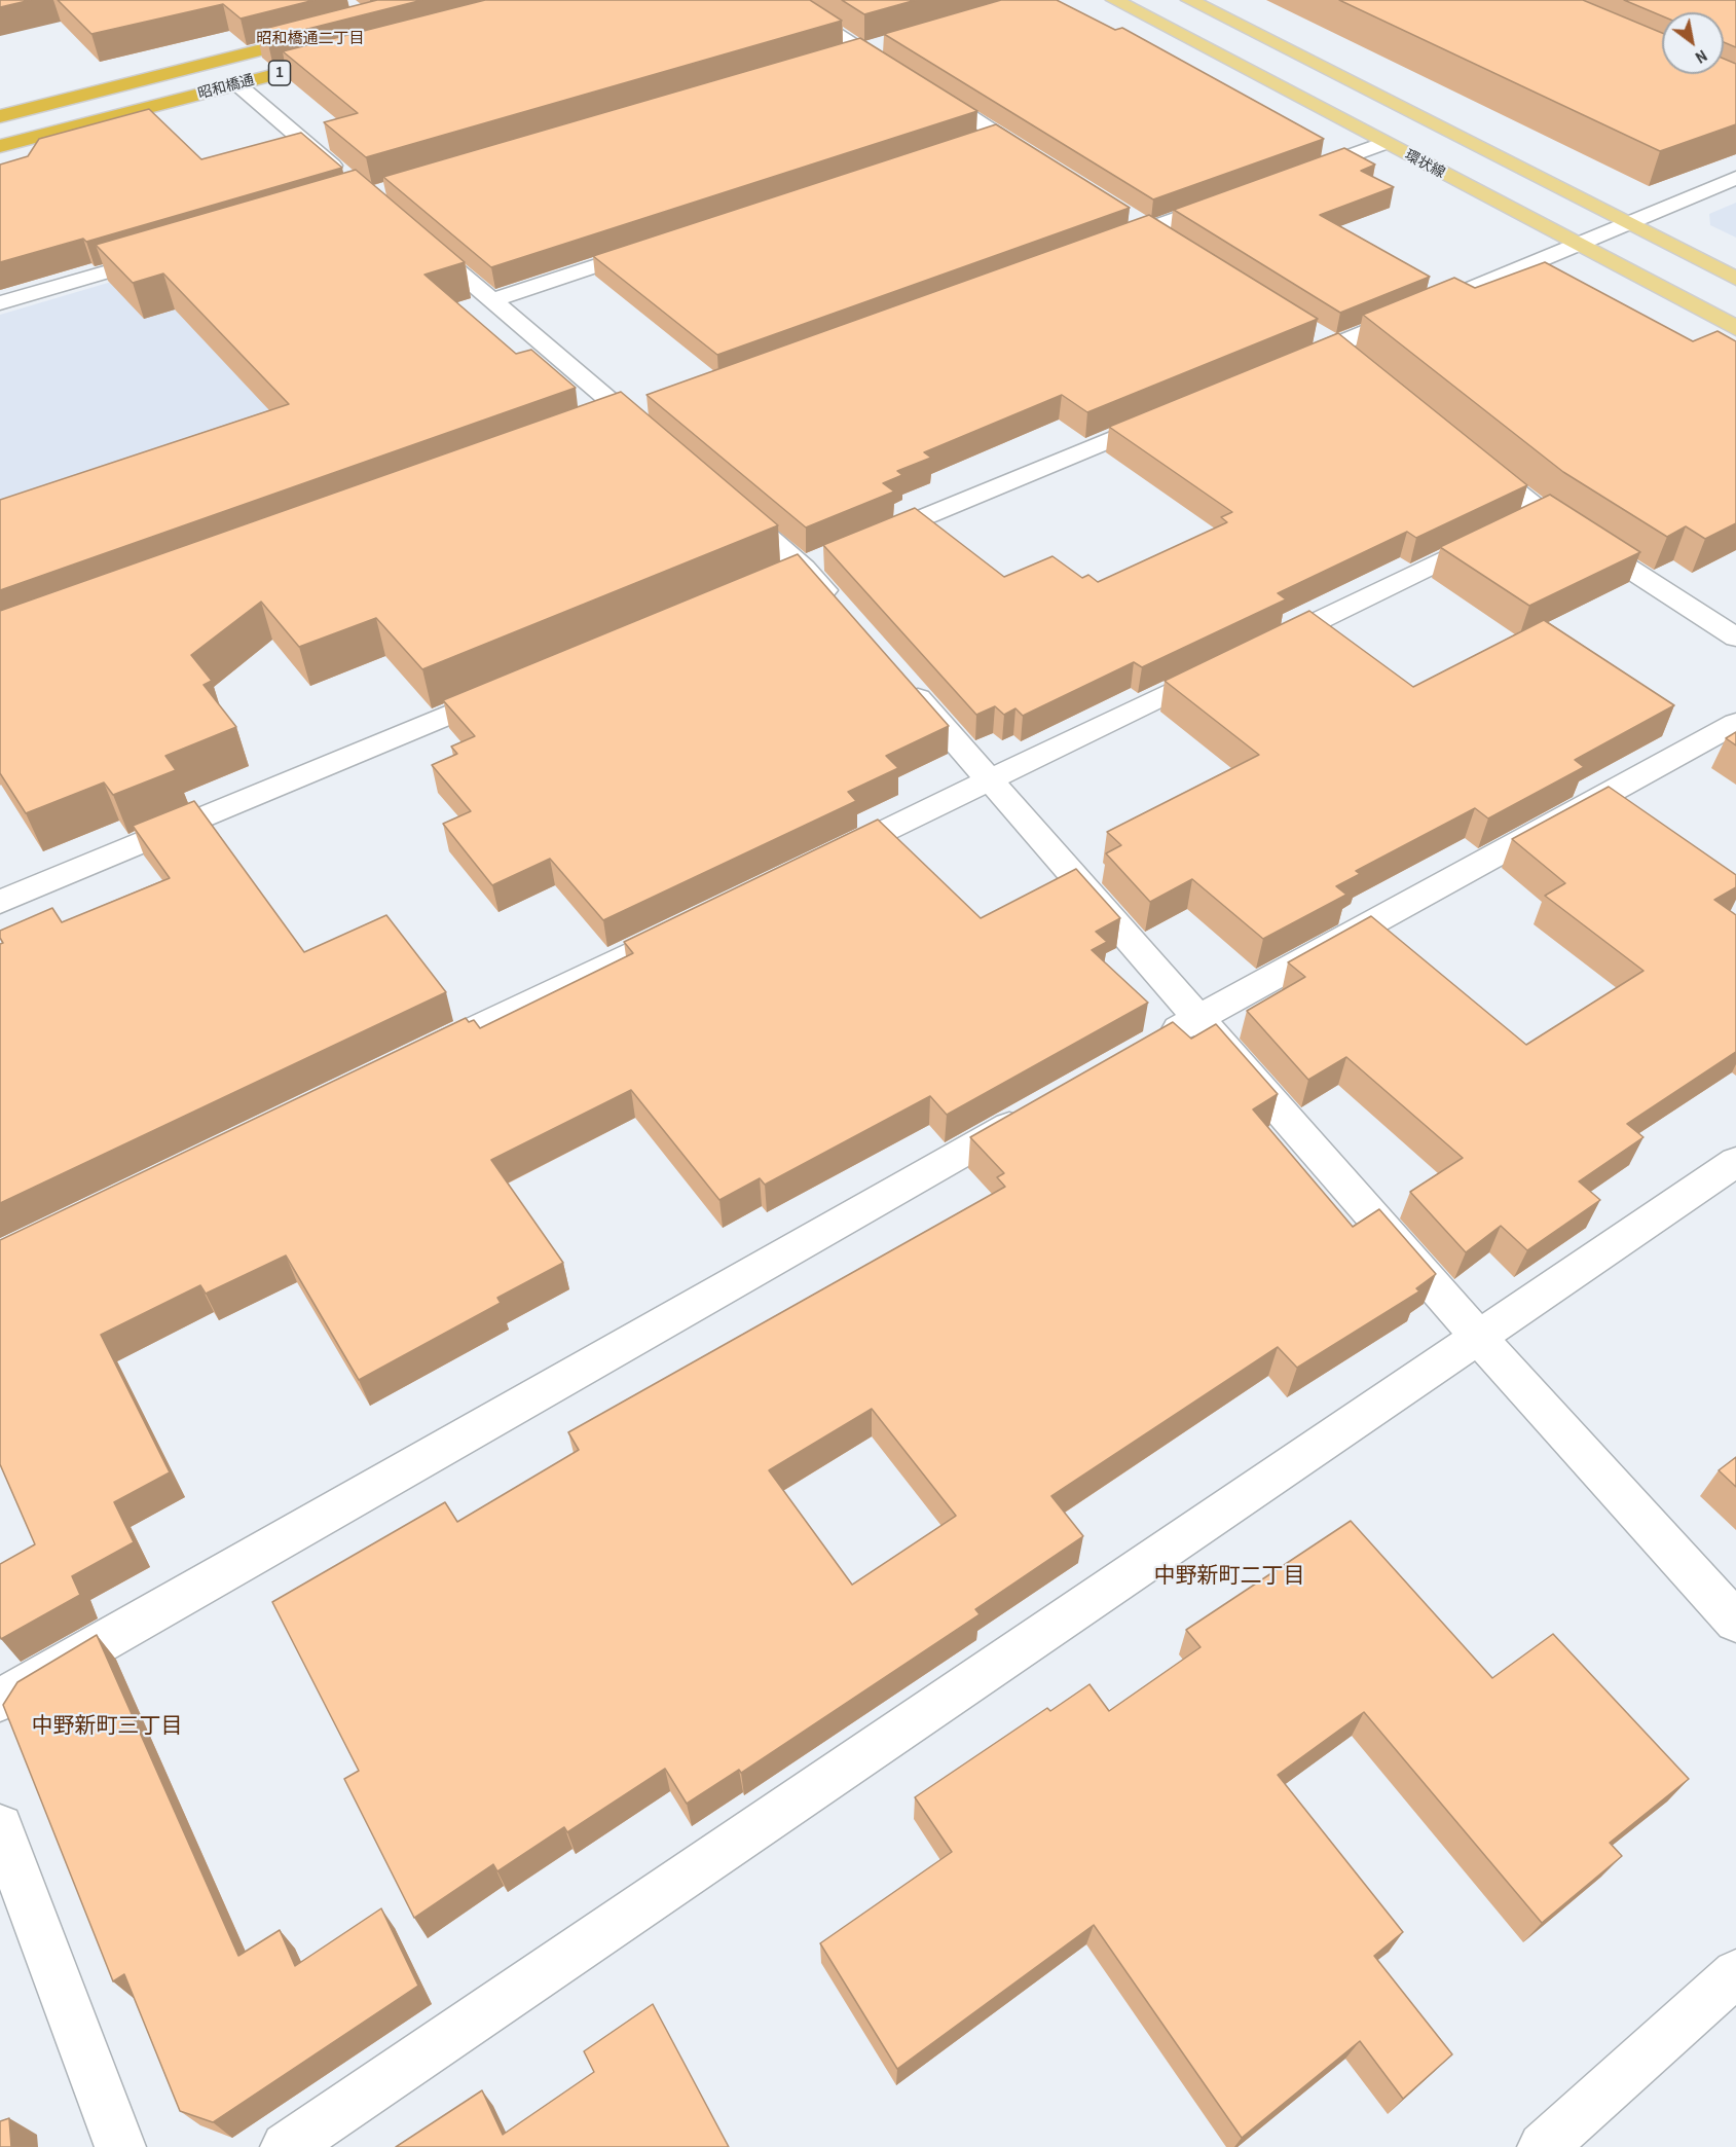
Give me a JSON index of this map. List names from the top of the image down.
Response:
{
  "streets": {
    "highway": ["1", "昭和橋通"],
    "main road": ["環状線"]
  },
  "districts": ["昭和橋通二丁目", "中野新町二丁目", "中野新町三丁目"],
  "north": "bottom right"
}
